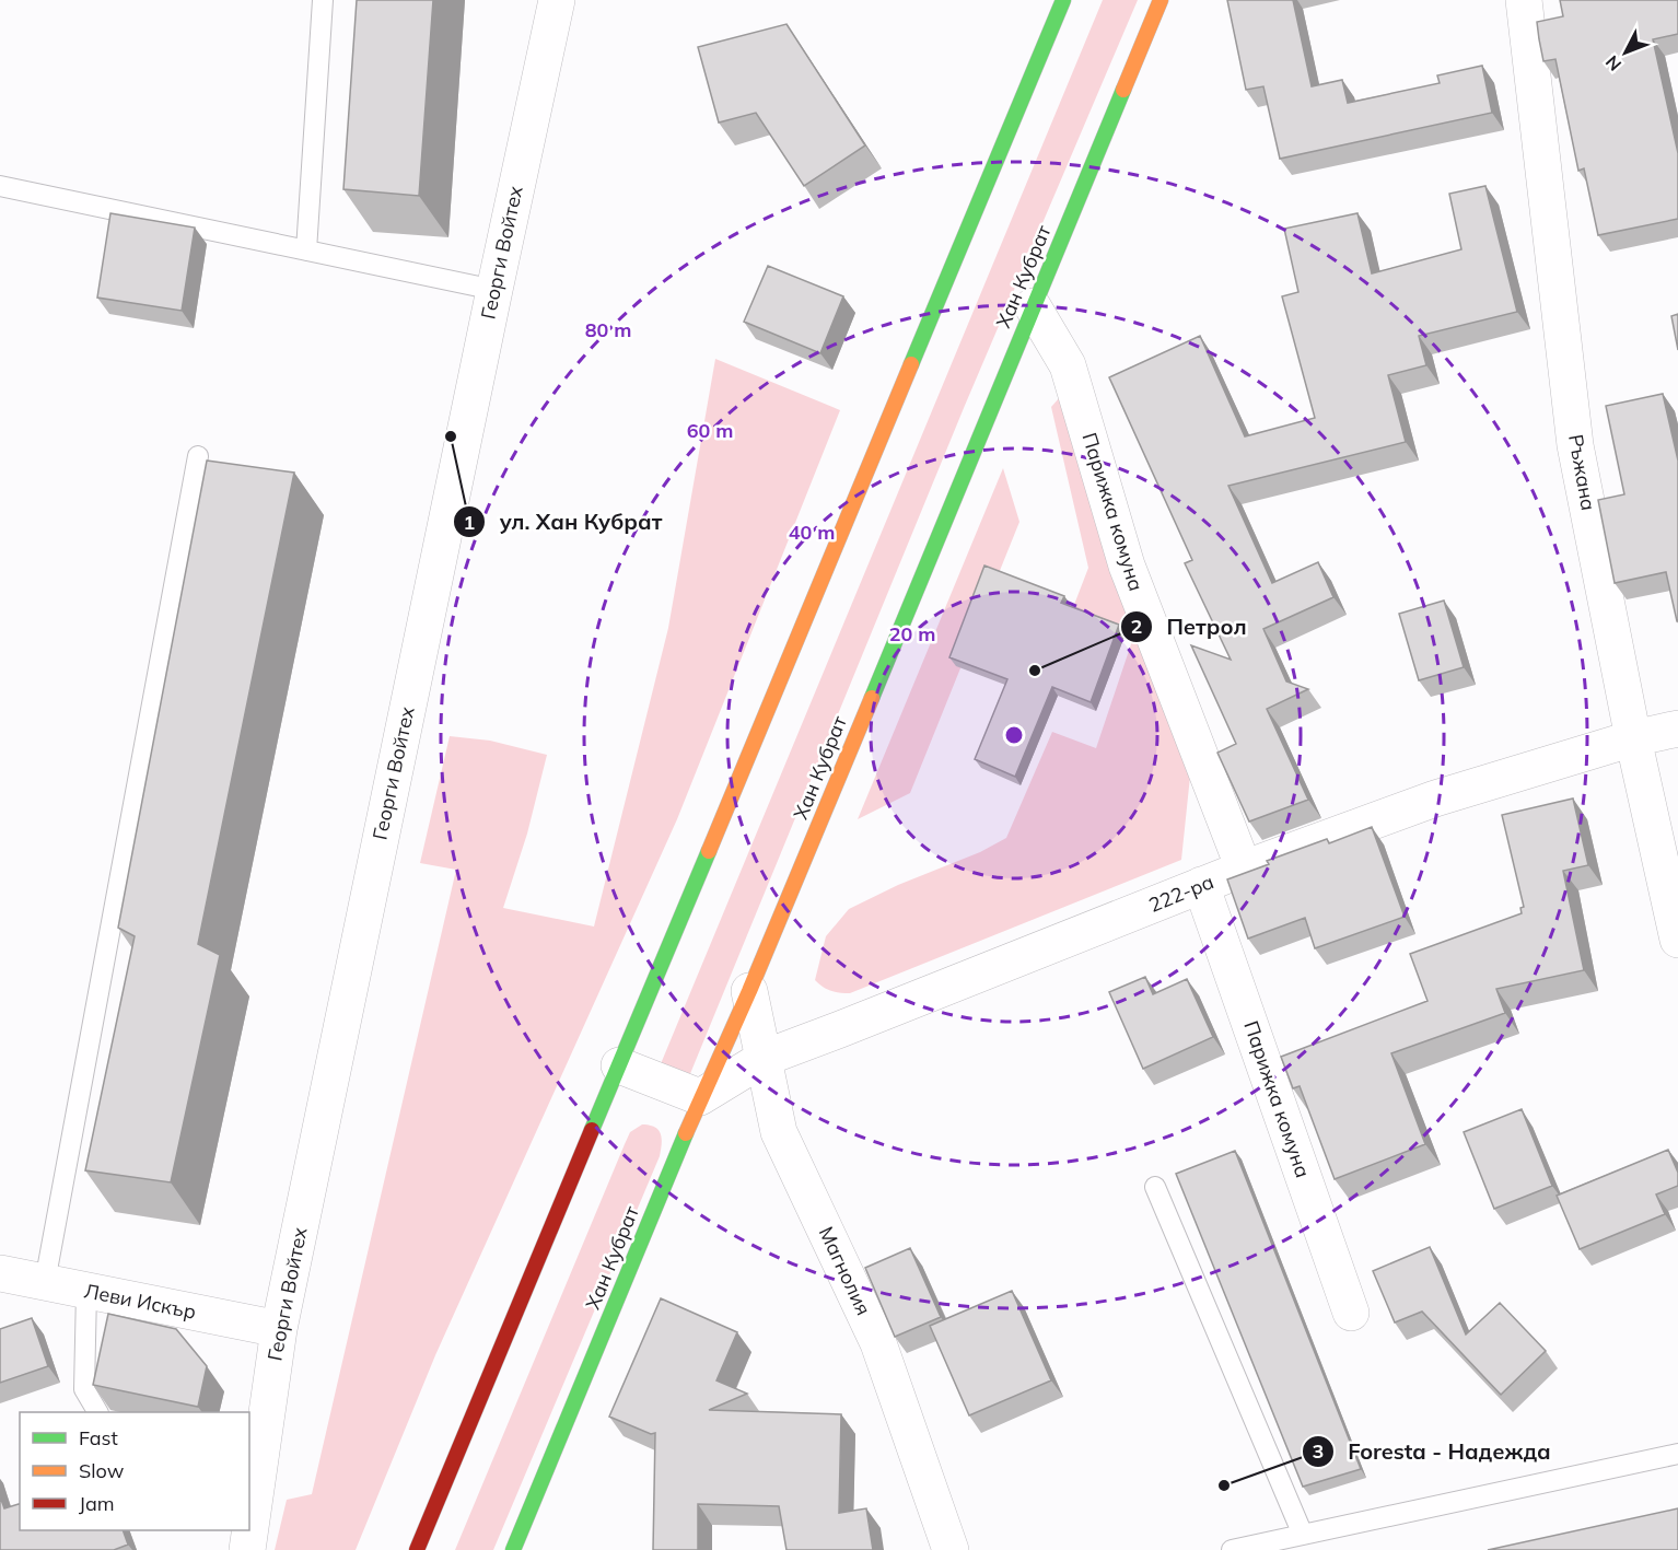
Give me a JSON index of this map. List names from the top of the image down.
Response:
{
  "streets": {
    "street": [
      "Георги Войтех",
      "Хан Кубрат",
      "Ръжана",
      "Парижка комуна",
      "222-ра",
      "Магнолия",
      "Леви Искър"
    ]
  },
  "crossings": [
    ["Георги Войтех", "Леви Искър"],
    ["Хан Кубрат", "Парижка комуна"],
    ["Хан Кубрат", "222-ра"],
    ["Хан Кубрат", "Магнолия"],
    ["Ръжана", "222-ра"],
    ["Парижка комуна", "222-ра"],
    ["222-ра", "Магнолия"]
  ],
  "places": ["ул. Хан Кубрат", "Петрол", "Foresta - Надежда"],
  "legend": ["Fast", "Slow", "Jam"],
  "north": "bottom left",
  "rings": [
    "80 m",
    "60 m",
    "40 m",
    "20 m"
  ]
}
